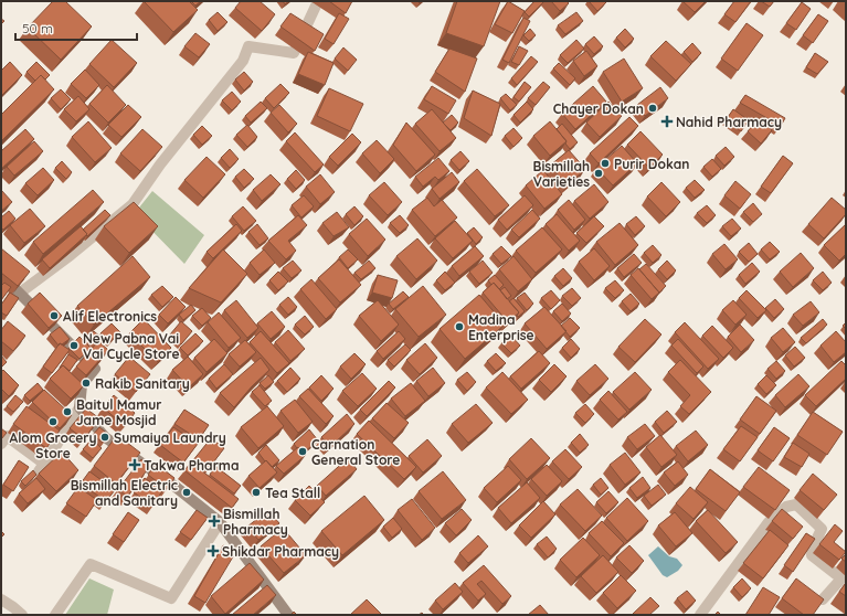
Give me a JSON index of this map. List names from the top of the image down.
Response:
{
  "places": {
    "other": [
      "Chayer Dokan",
      "Purir Dokan",
      "Bismillah Varieties",
      "Alif Electronics",
      "Madina Enterprise",
      "New Pabna Vai Vai Cycle Store",
      "Rakib Sanitary",
      "Baitul Mamur Jame Mosjid",
      "Alom Grocery Store",
      "Sumaiya Laundry",
      "Carnation General Store",
      "Bismillah Electric and Sanitary",
      "Tea Stall"
    ],
    "health": [
      "Nahid Pharmacy",
      "Takwa Pharma",
      "Bismillah Pharmacy",
      "Shikdar Pharmacy"
    ]
  },
  "scale_bar": "50 m"
}
